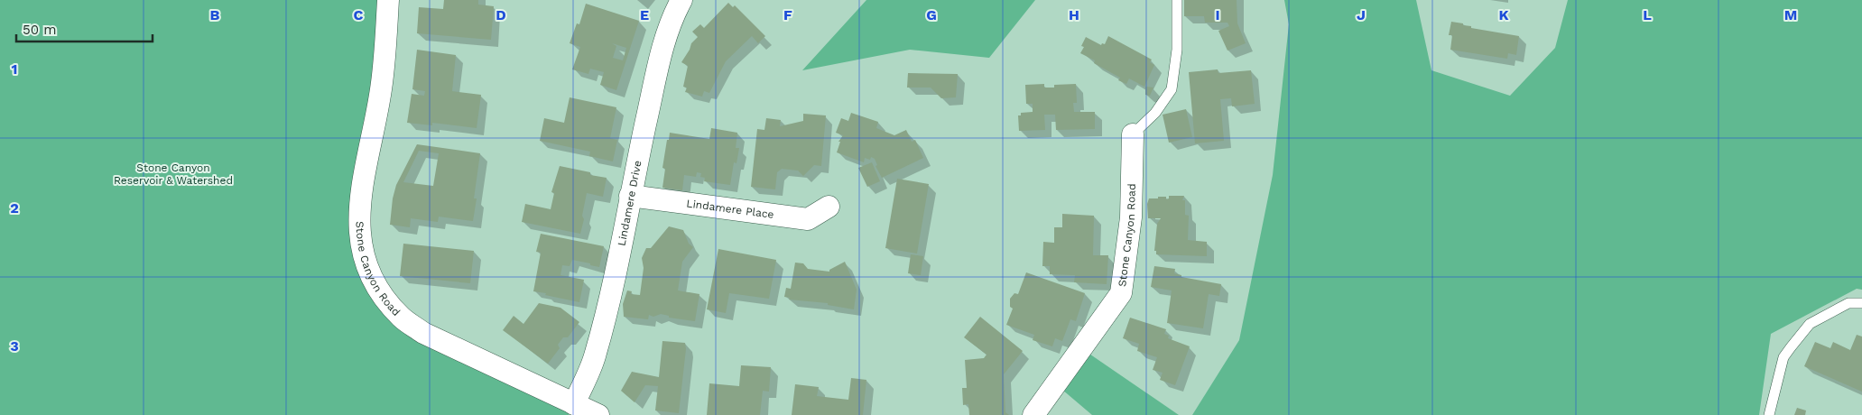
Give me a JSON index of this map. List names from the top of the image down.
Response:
{
  "streets": {
    "street": ["Lindamere Drive", "Lindamere Place", "Stone Canyon Road"]
  },
  "crossings": [
    ["Lindamere Drive", "Lindamere Place"],
    ["Lindamere Drive", "Stone Canyon Road"]
  ],
  "parks": ["Stone Canyon Reservoir & Watershed"],
  "scale_bar": "50 m",
  "grid": {
    "columns": [
      "B",
      "C",
      "D",
      "E",
      "F",
      "G",
      "H",
      "I",
      "J",
      "K",
      "L",
      "M"
    ],
    "rows": ["1", "2", "3"]
  }
}
